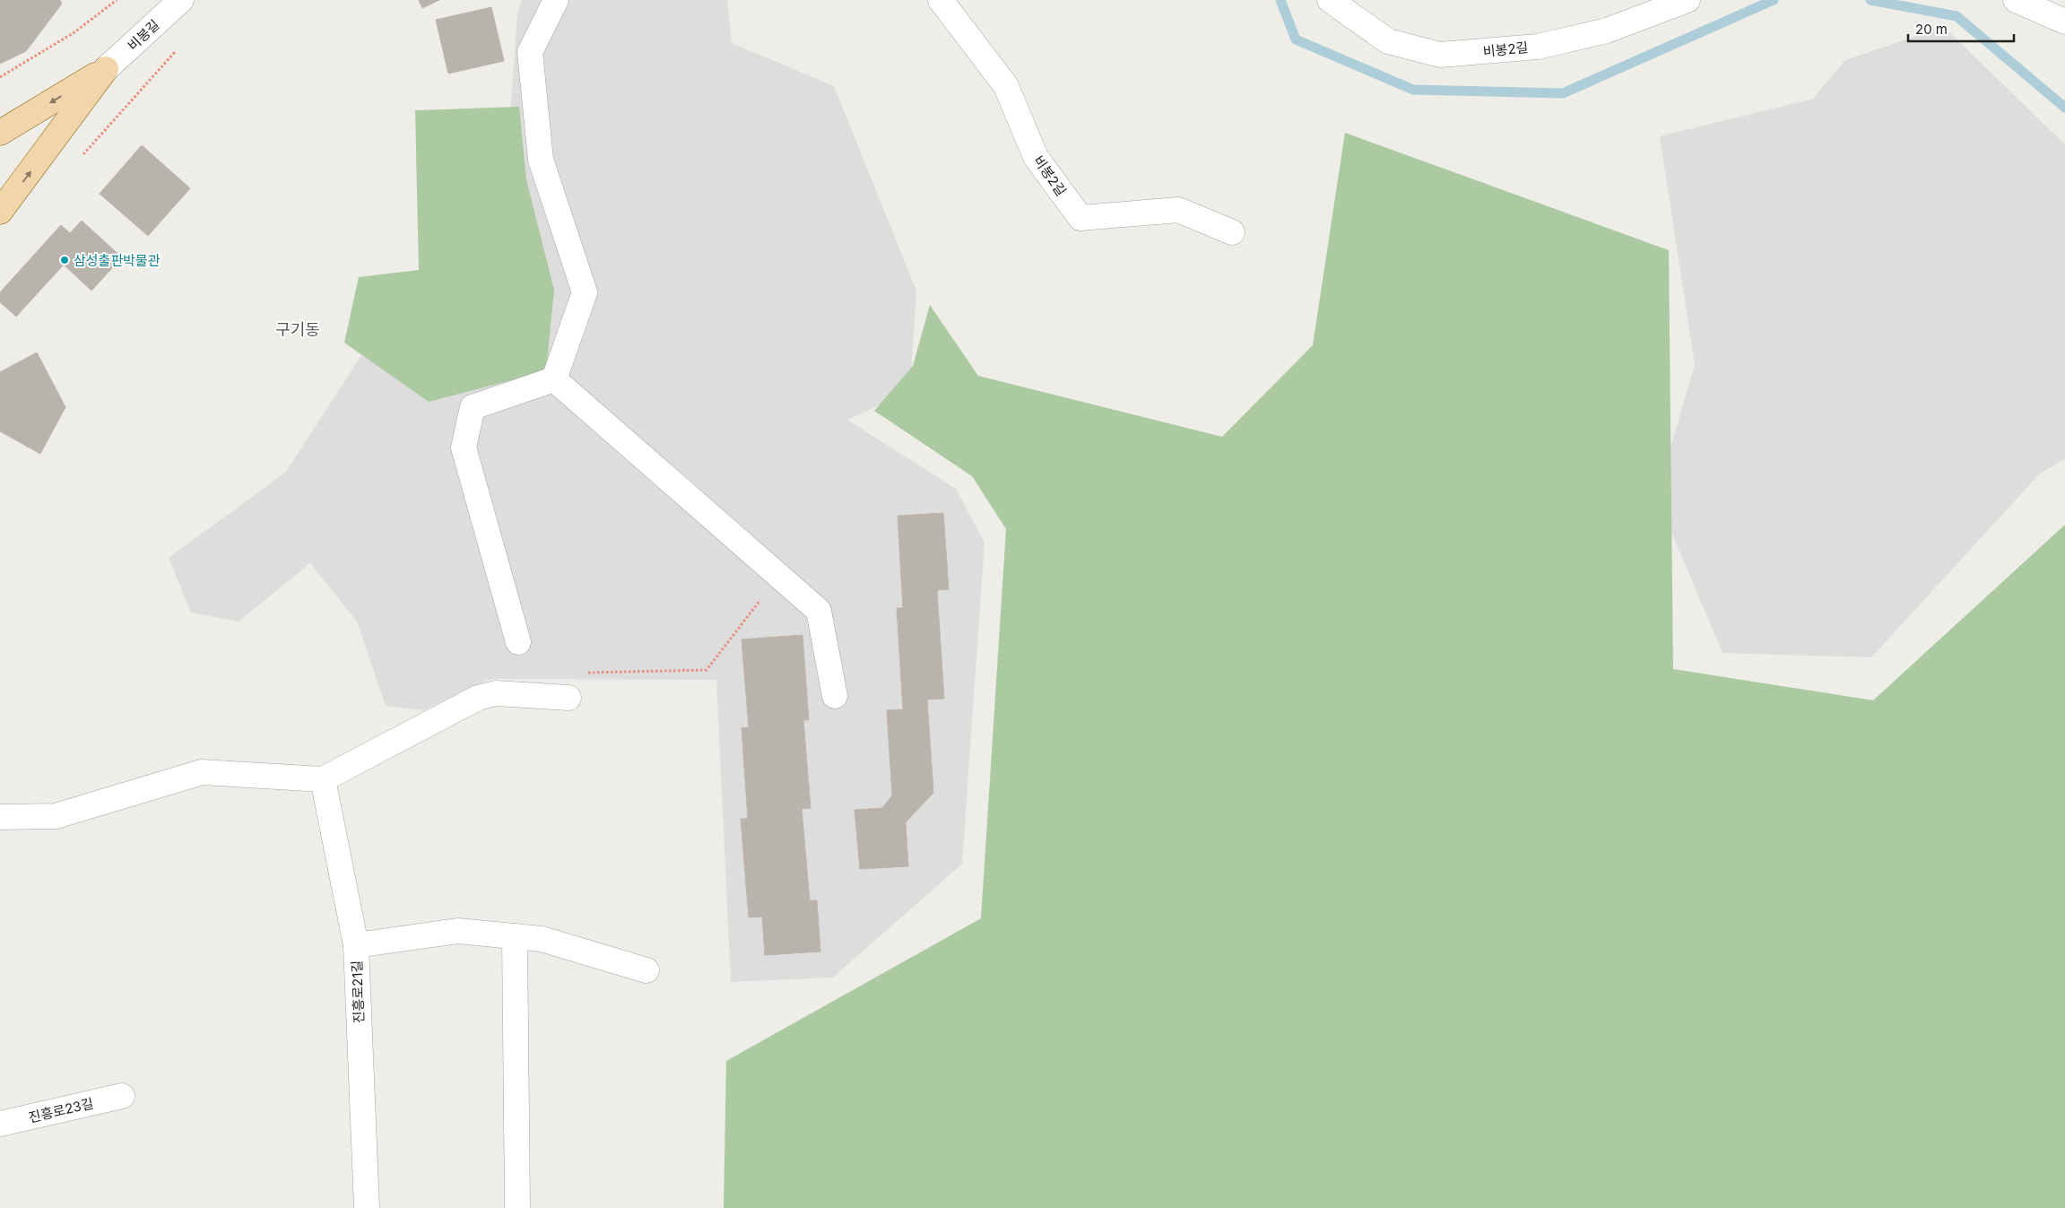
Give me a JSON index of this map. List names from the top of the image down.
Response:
{
  "streets": {
    "street": [
      "비봉길",
      "비봉2길",
      "진흥로21길",
      "진흥로23길"
    ]
  },
  "districts": ["구기동"],
  "places": ["삼성출판박물관"],
  "scale_bar": "20 m"
}
